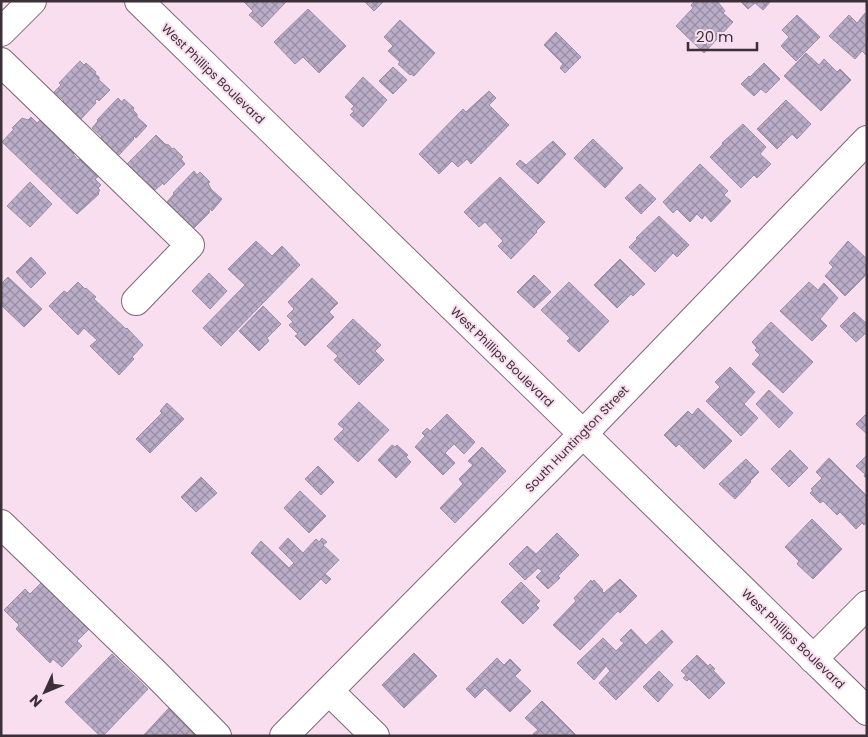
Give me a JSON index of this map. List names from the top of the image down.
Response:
{
  "streets": {
    "street": ["West Phillips Boulevard", "South Huntington Street"]
  },
  "crossings": [
    ["West Phillips Boulevard", "South Huntington Street"]
  ],
  "scale_bar": "20 m",
  "north": "bottom left"
}
